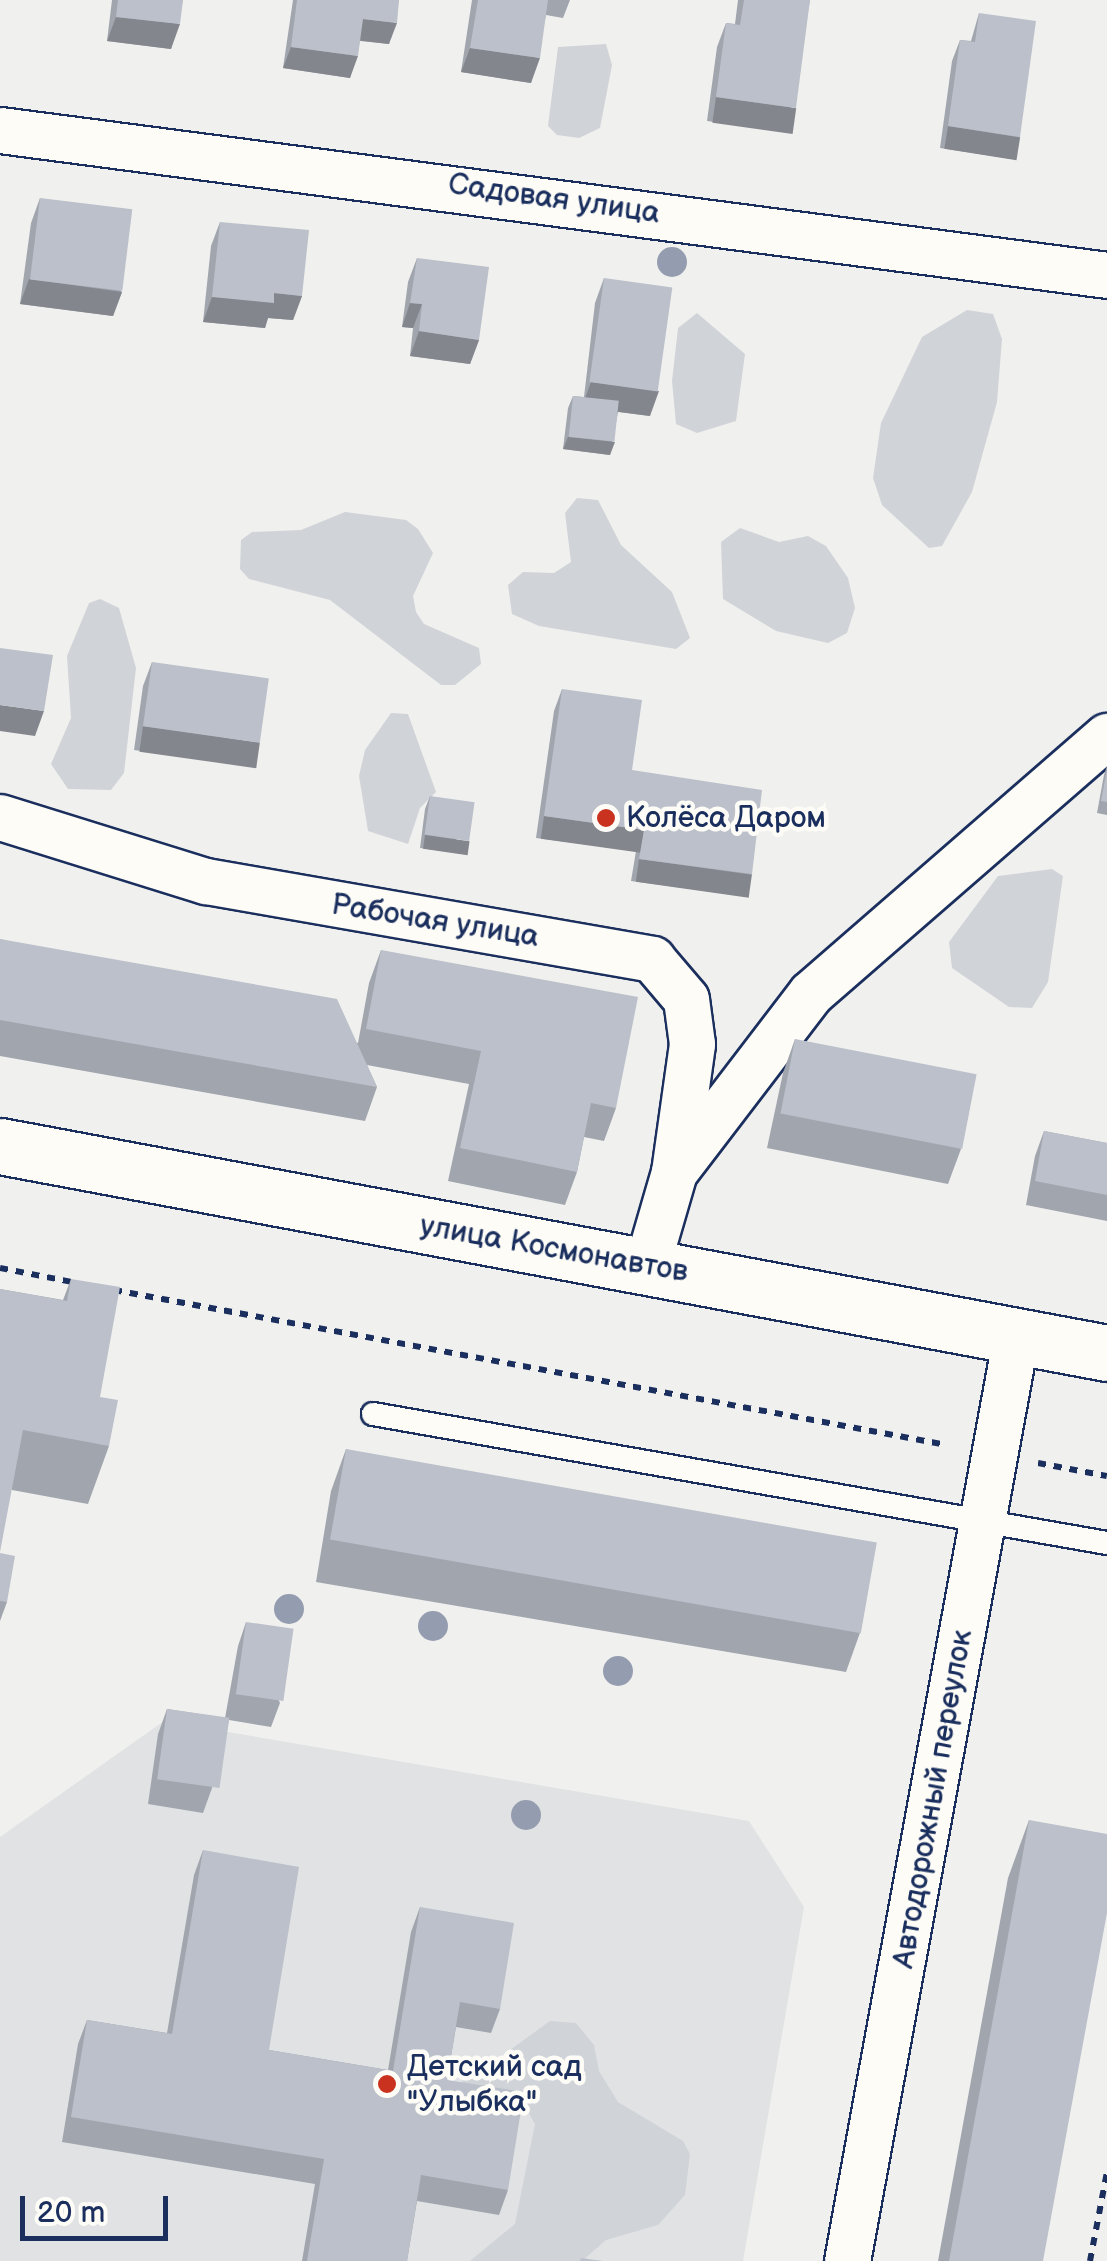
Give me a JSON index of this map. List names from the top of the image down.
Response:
{
  "streets": {
    "main road": ["улица Космонавтов"],
    "street": ["Садовая улица", "Рабочая улица", "Автодорожный переулок"]
  },
  "crossings": [
    ["улица Космонавтов", "Автодорожный переулок"]
  ],
  "places": ["Колёса Даром", "Детский сад \"Улыбка\""],
  "scale_bar": "20 m"
}
